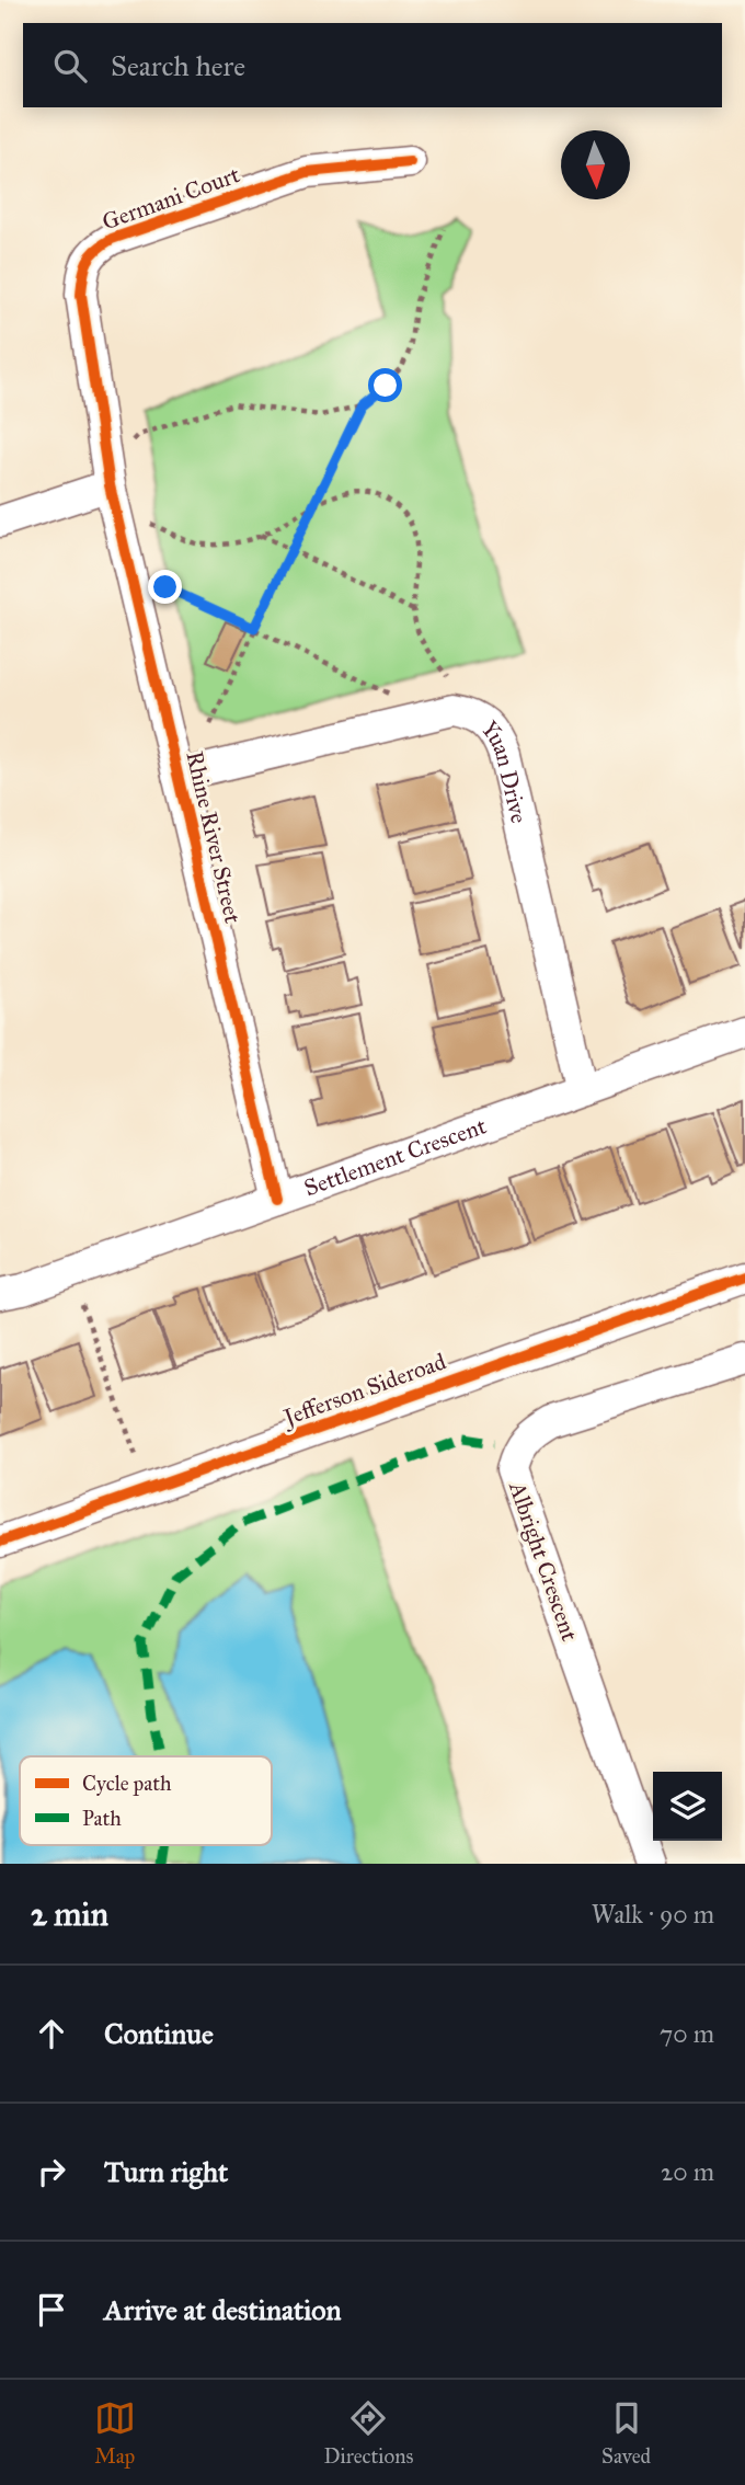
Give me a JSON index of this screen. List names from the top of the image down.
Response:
{
  "streets": {
    "street": [
      "Germani Court",
      "Yuan Drive",
      "Rhine River Street",
      "Settlement Crescent",
      "Jefferson Sideroad",
      "Albright Crescent"
    ]
  },
  "crossings": [
    ["Germani Court", "Rhine River Street"],
    ["Yuan Drive", "Rhine River Street"],
    ["Yuan Drive", "Settlement Crescent"],
    ["Rhine River Street", "Settlement Crescent"]
  ],
  "legend": ["Cycle path", "Path"],
  "north": "bottom",
  "page": {
    "search": "Search here",
    "heading": ["2 min", "Walk · 90 m"],
    "list": [
      ["Continue", "70 m"],
      ["Turn right", "20 m"],
      "Arrive at destination"
    ],
    "nav": ["Map", "Directions", "Saved"]
  }
}
